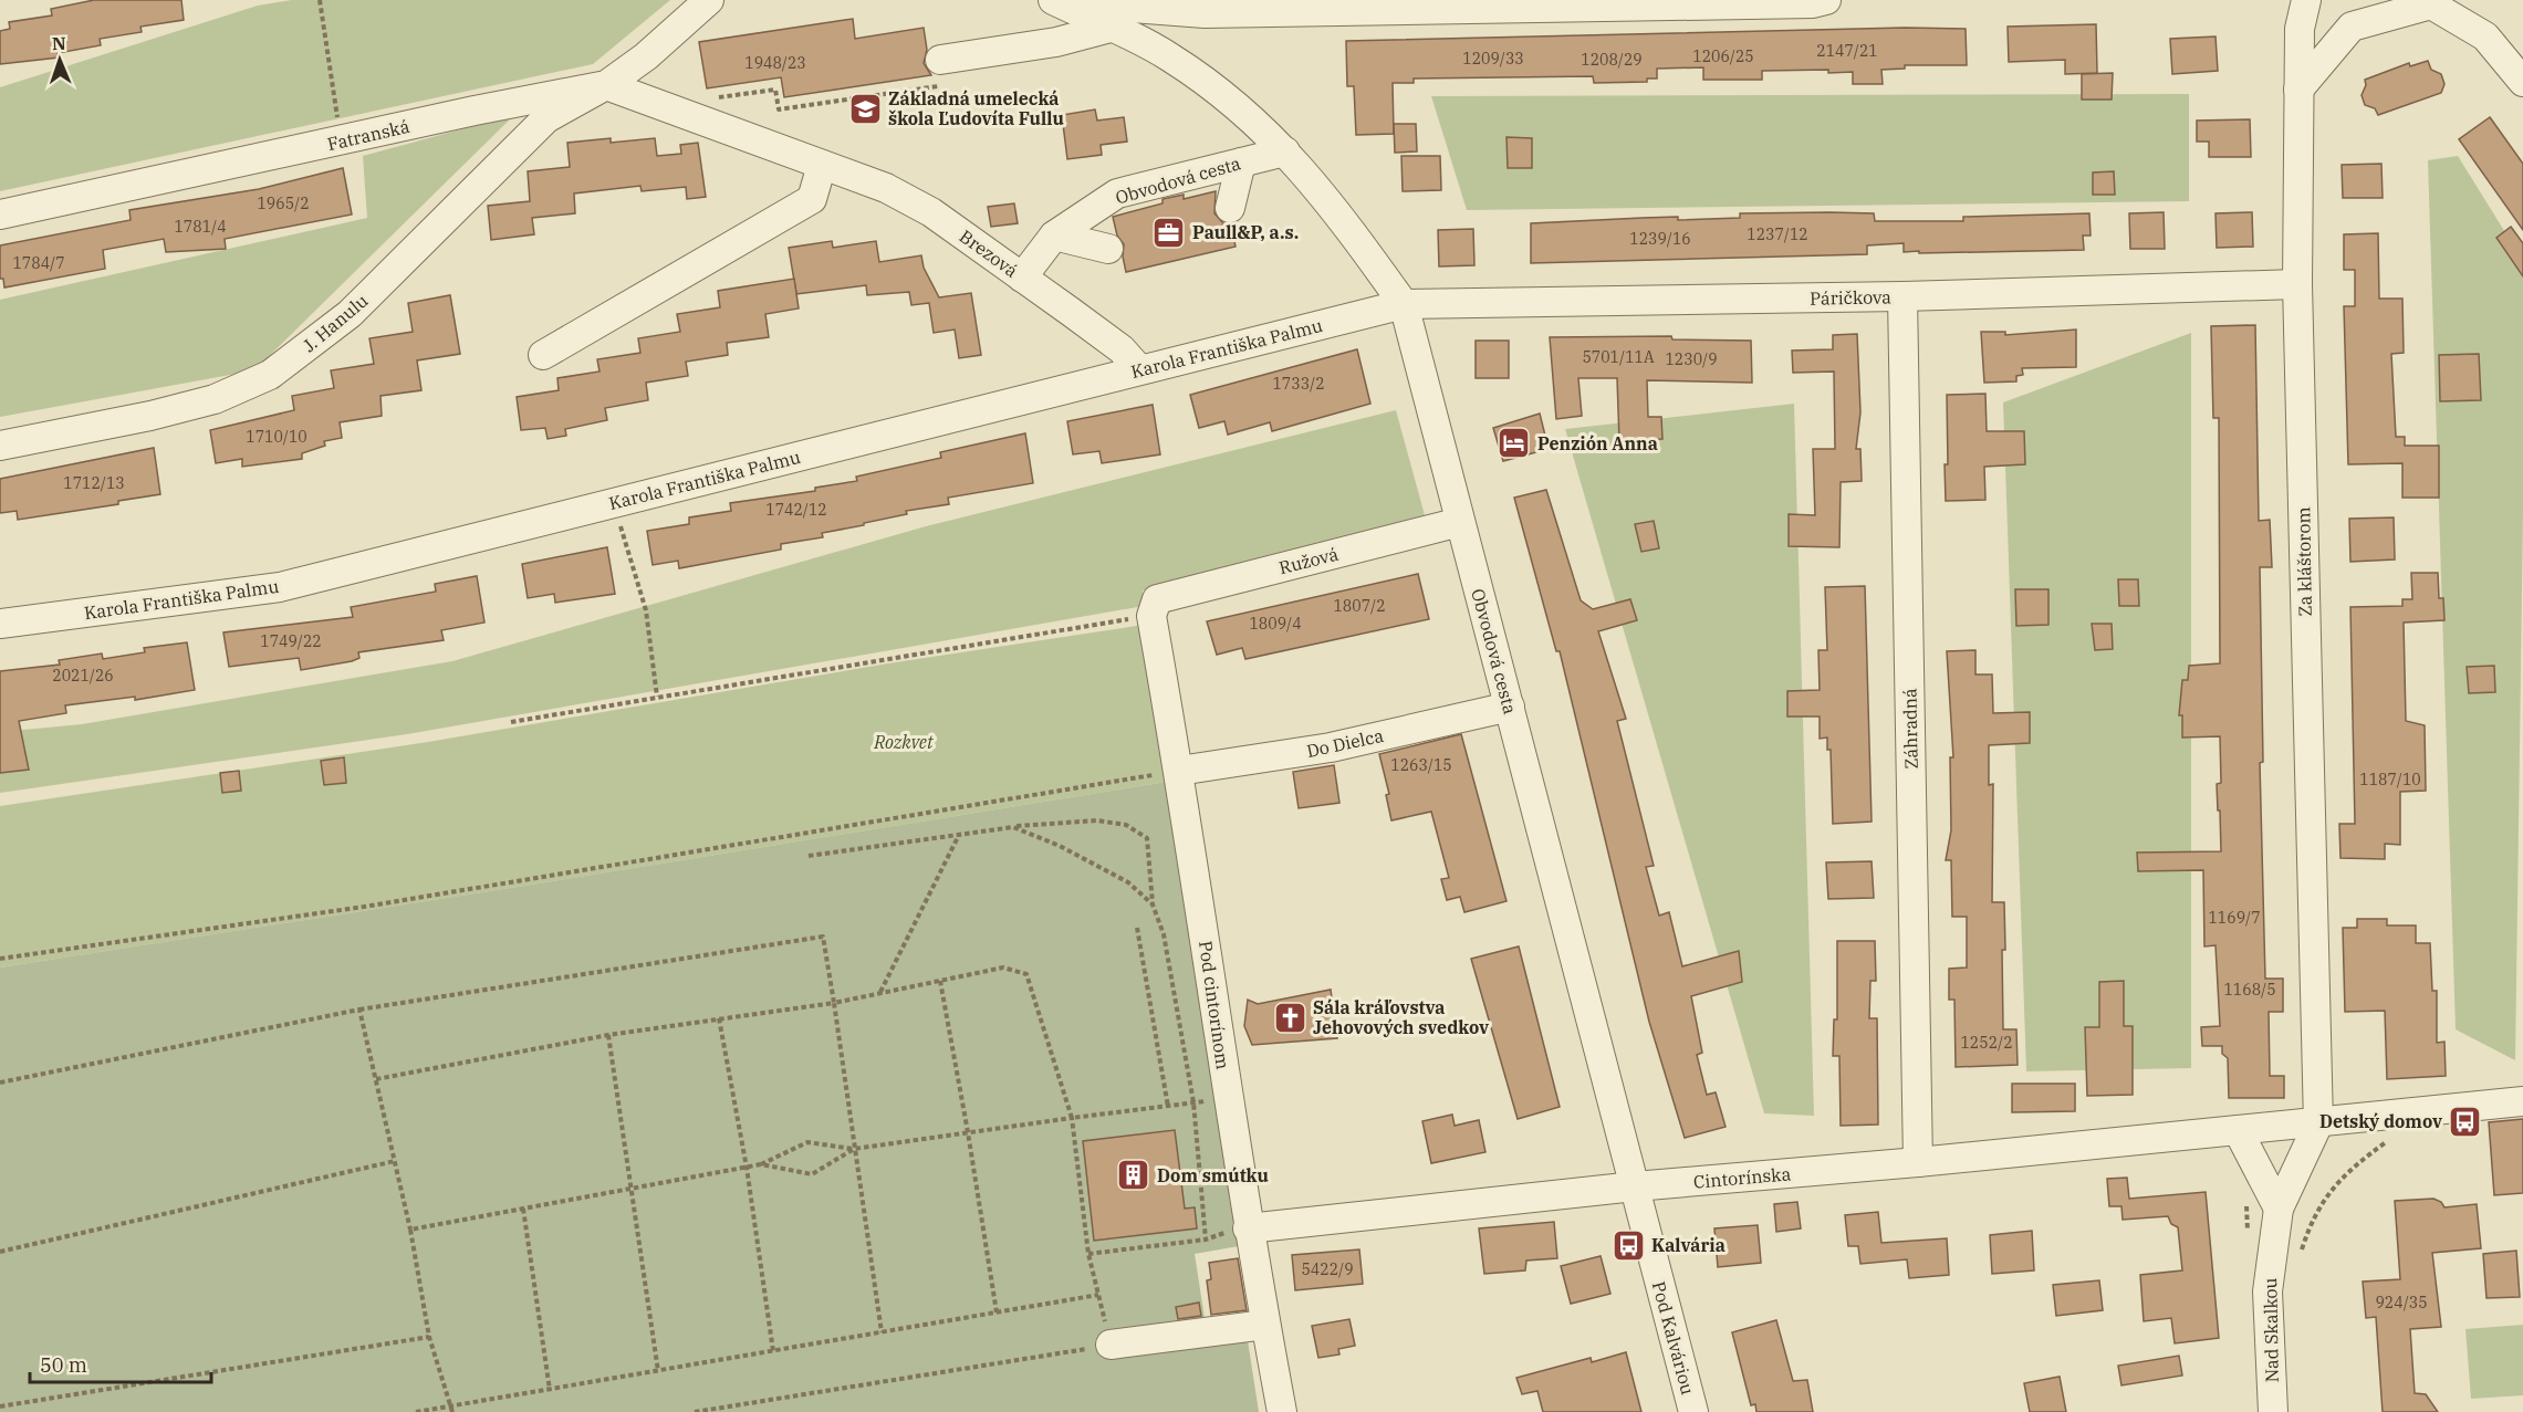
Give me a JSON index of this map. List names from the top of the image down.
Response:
{
  "streets": {
    "street": [
      "Fatranská",
      "Obvodová cesta",
      "Brezová",
      "Páričkova",
      "J. Hanulu",
      "Karola Františka Palmu",
      "Ružová",
      "Za kláštorom",
      "Záhradná",
      "Do Dielca",
      "Pod cintorínom",
      "Cintorínska",
      "Nad Skalkou",
      "Pod Kalváriou"
    ]
  },
  "crossings": [
    ["Fatranská", "Brezová"],
    ["Fatranská", "J. Hanulu"],
    ["Obvodová cesta", "Brezová"],
    ["Obvodová cesta", "Páričkova"],
    ["Obvodová cesta", "Karola Františka Palmu"],
    ["Obvodová cesta", "Ružová"],
    ["Obvodová cesta", "Do Dielca"],
    ["Obvodová cesta", "Cintorínska"],
    ["Obvodová cesta", "Pod Kalváriou"],
    ["Brezová", "J. Hanulu"],
    ["Brezová", "Karola Františka Palmu"],
    ["Páričkova", "Karola Františka Palmu"],
    ["Páričkova", "Za kláštorom"],
    ["Páričkova", "Záhradná"],
    ["Ružová", "Pod cintorínom"],
    ["Za kláštorom", "Cintorínska"],
    ["Za kláštorom", "Nad Skalkou"],
    ["Záhradná", "Cintorínska"],
    ["Do Dielca", "Pod cintorínom"],
    ["Pod cintorínom", "Cintorínska"],
    ["Cintorínska", "Nad Skalkou"],
    ["Cintorínska", "Pod Kalváriou"]
  ],
  "parks": ["Rozkvet"],
  "places": {
    "school or university": ["Základná umelecká škola Ľudovíta Fullu"],
    "office": ["Paull&P, a.s."],
    "hotel": ["Penzión Anna"],
    "church": ["Sála kráľovstva Jehovových svedkov"],
    "bus stop": ["Detský domov", "Kalvária"],
    "building": ["Dom smútku"]
  },
  "house_numbers": [
    "2147/21",
    "1206/25",
    "1209/33",
    "1208/29",
    "1948/23",
    "1965/2",
    "1781/4",
    "1237/12",
    "1239/16",
    "1784/7",
    "5701/11A",
    "1230/9",
    "1733/2",
    "1710/10",
    "1712/13",
    "1742/12",
    "1807/2",
    "1809/4",
    "1749/22",
    "2021/26",
    "1263/15",
    "1187/10",
    "1169/7",
    "1168/5",
    "1252/2",
    "5422/9",
    "924/35"
  ],
  "scale_bar": "50 m",
  "north": "top"
}
